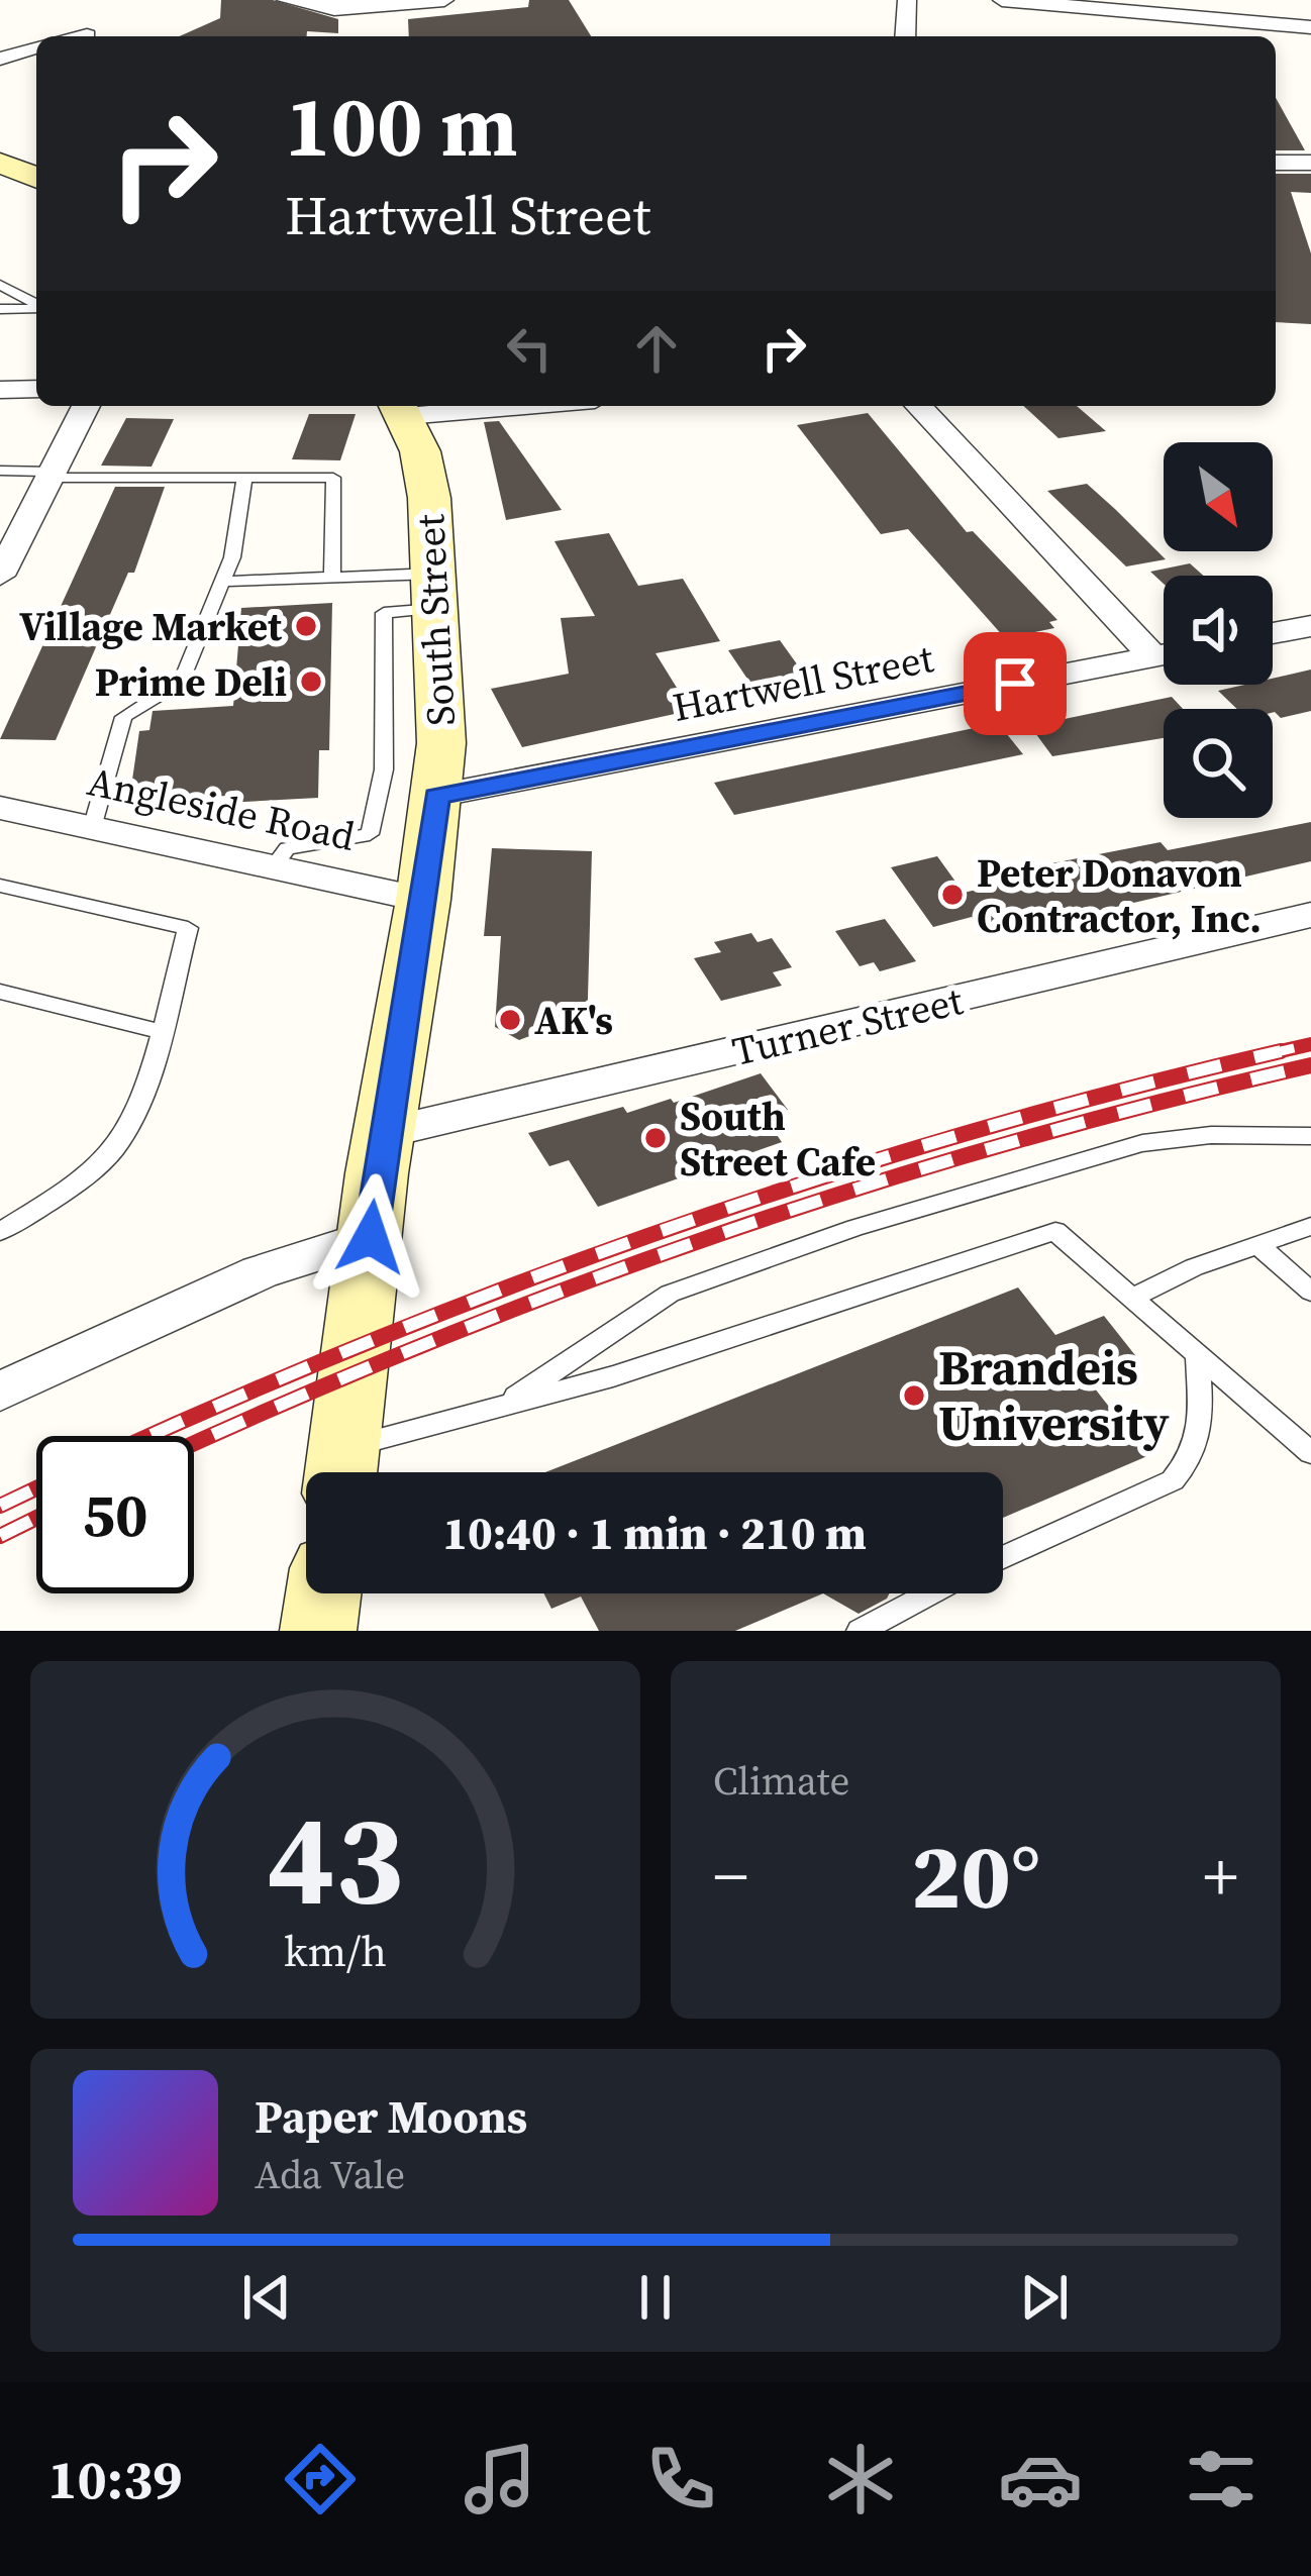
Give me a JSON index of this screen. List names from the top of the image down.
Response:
{
  "streets": {
    "main road": ["South Street"],
    "street": ["Hartwell Street", "Angleside Road", "Turner Street"]
  },
  "crossings": [
    ["South Street", "Hartwell Street"],
    ["South Street", "Angleside Road"],
    ["South Street", "Turner Street"]
  ],
  "places": [
    "Village Market",
    "Prime Deli",
    "Peter Donavon Contractor, Inc.",
    "AK's",
    "South Street Cafe",
    "Brandeis University"
  ],
  "north": "bottom right",
  "page": {
    "turn": ["100 m", "Hartwell Street"],
    "limit": "50",
    "trip": "10:40 · 1 min · 210 m",
    "tile": "Climate",
    "heat": ["−", "20°", "+"],
    "song": ["Paper Moons", "Ada Vale"],
    "tabs": "10:39",
    "gauge": ["43", "km/h"]
  }
}
